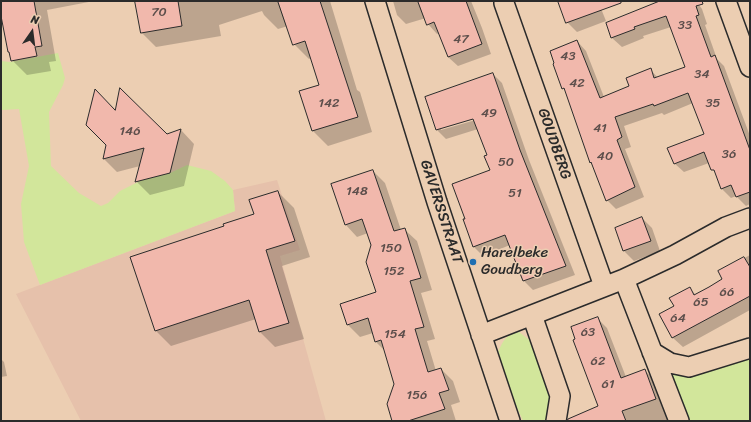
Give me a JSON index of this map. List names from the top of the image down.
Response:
{
  "streets": {
    "street": ["GOUDBERG", "GAVERSSTRAAT"]
  },
  "places": ["Harelbeke Goudberg"],
  "house_numbers": [
    "70",
    "33",
    "47",
    "43",
    "34",
    "42",
    "142",
    "35",
    "49",
    "41",
    "146",
    "36",
    "40",
    "50",
    "148",
    "51",
    "150",
    "152",
    "66",
    "65",
    "64",
    "63",
    "154",
    "62",
    "61",
    "156"
  ],
  "north": "top"
}
